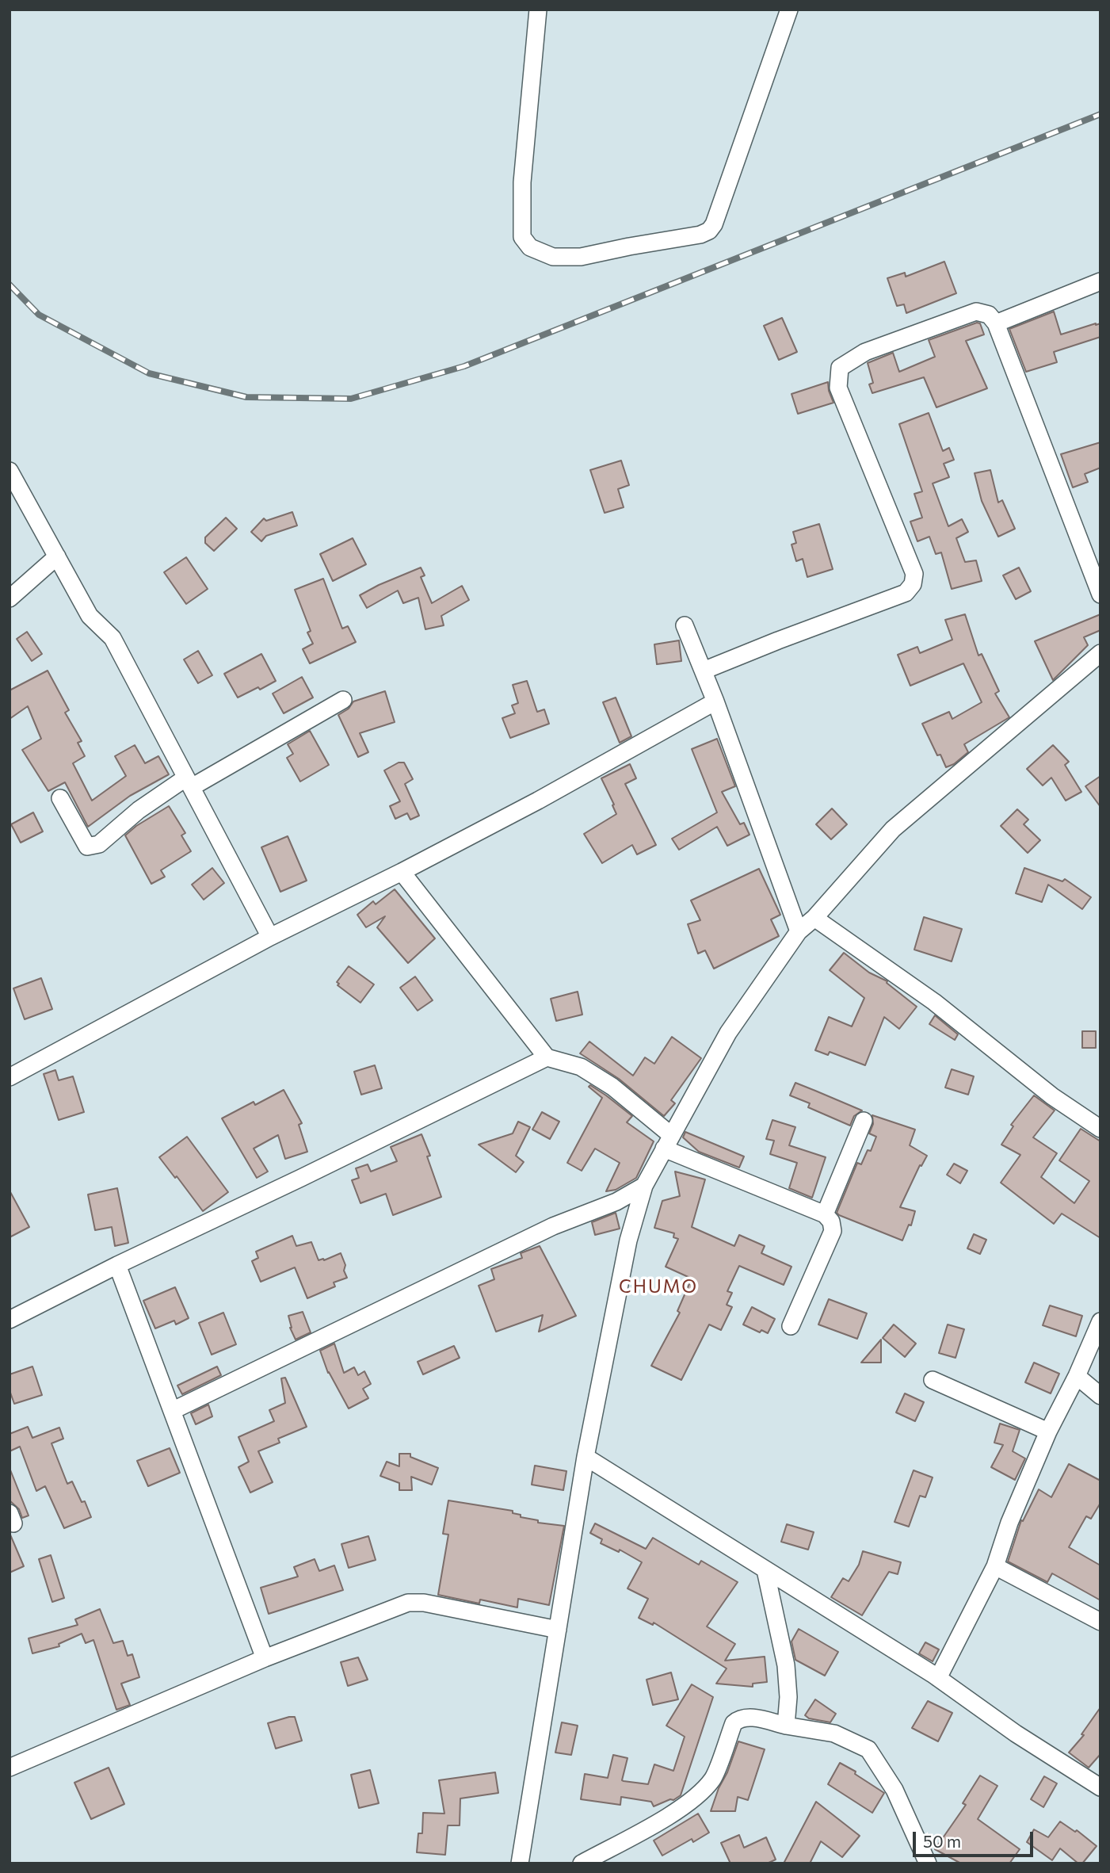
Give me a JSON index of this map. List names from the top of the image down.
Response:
{
  "districts": ["CHUMO"],
  "scale_bar": "50 m"
}
